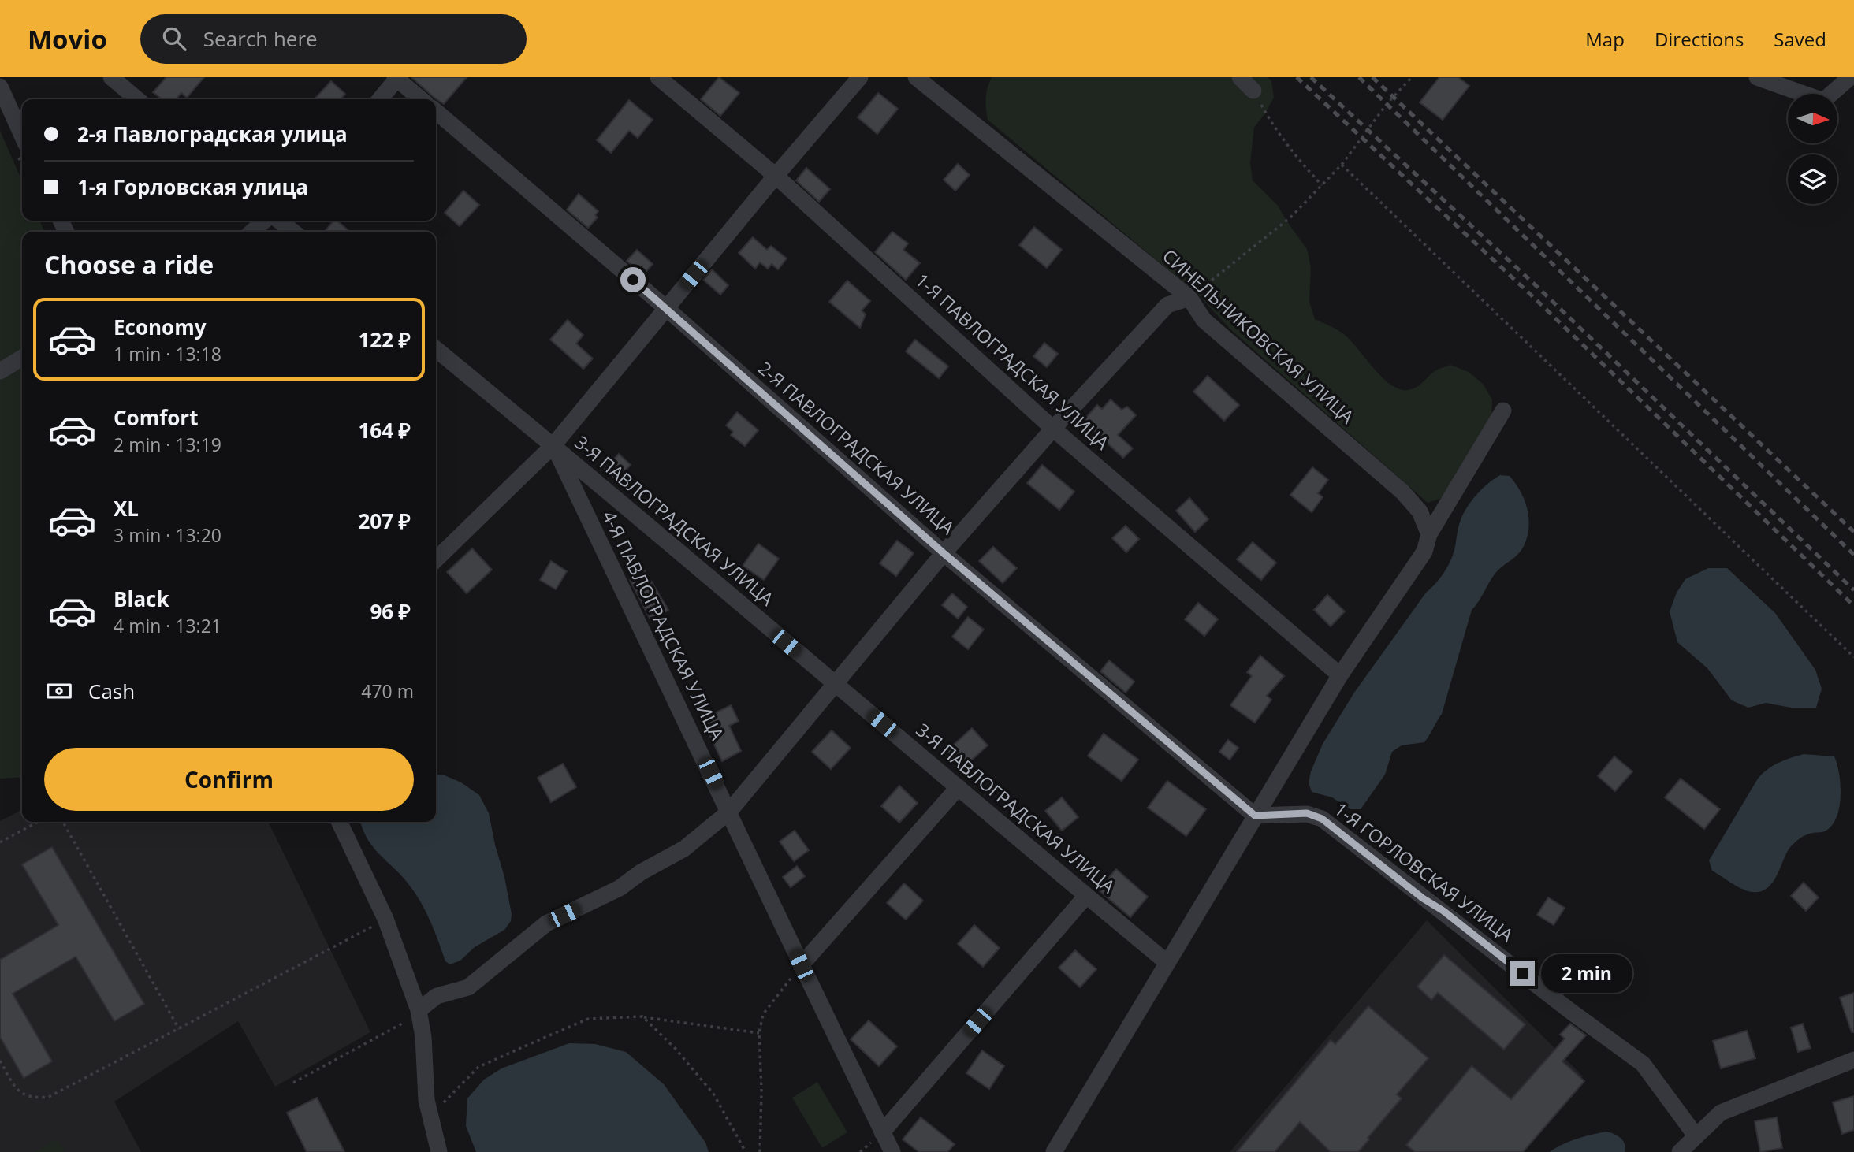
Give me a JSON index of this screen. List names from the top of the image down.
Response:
{
  "streets": {
    "street": [
      "СИНЕЛЬНИКОВСКАЯ УЛИЦА",
      "1-Я ПАВЛОГРАДСКАЯ УЛИЦА",
      "2-Я ПАВЛОГРАДСКАЯ УЛИЦА",
      "3-Я ПАВЛОГРАДСКАЯ УЛИЦА",
      "4-Я ПАВЛОГРАДСКАЯ УЛИЦА",
      "1-Я ГОРЛОВСКАЯ УЛИЦА"
    ]
  },
  "crossings": [
    ["2-Я ПАВЛОГРАДСКАЯ УЛИЦА", "1-Я ГОРЛОВСКАЯ УЛИЦА"],
    ["3-Я ПАВЛОГРАДСКАЯ УЛИЦА", "4-Я ПАВЛОГРАДСКАЯ УЛИЦА"]
  ],
  "north": "right",
  "page": {
    "header": "Movio",
    "search": "Search here",
    "nav": ["Map", "Directions", "Saved"],
    "banner": ["2-я Павлоградская улица", "1-я Горловская улица"],
    "heading": "Choose a ride",
    "list": [
      {
        "name": "Economy",
        "note": "1 min · 13:18",
        "value": "122 ₽"
      },
      {
        "name": "Comfort",
        "note": "2 min · 13:19",
        "value": "164 ₽"
      },
      {
        "name": "XL",
        "note": "3 min · 13:20",
        "value": "207 ₽"
      },
      {
        "name": "Black",
        "note": "4 min · 13:21",
        "value": "96 ₽"
      }
    ],
    "pay": ["Cash", "470 m"],
    "buttons": "Confirm",
    "bubble": "2 min"
  }
}
